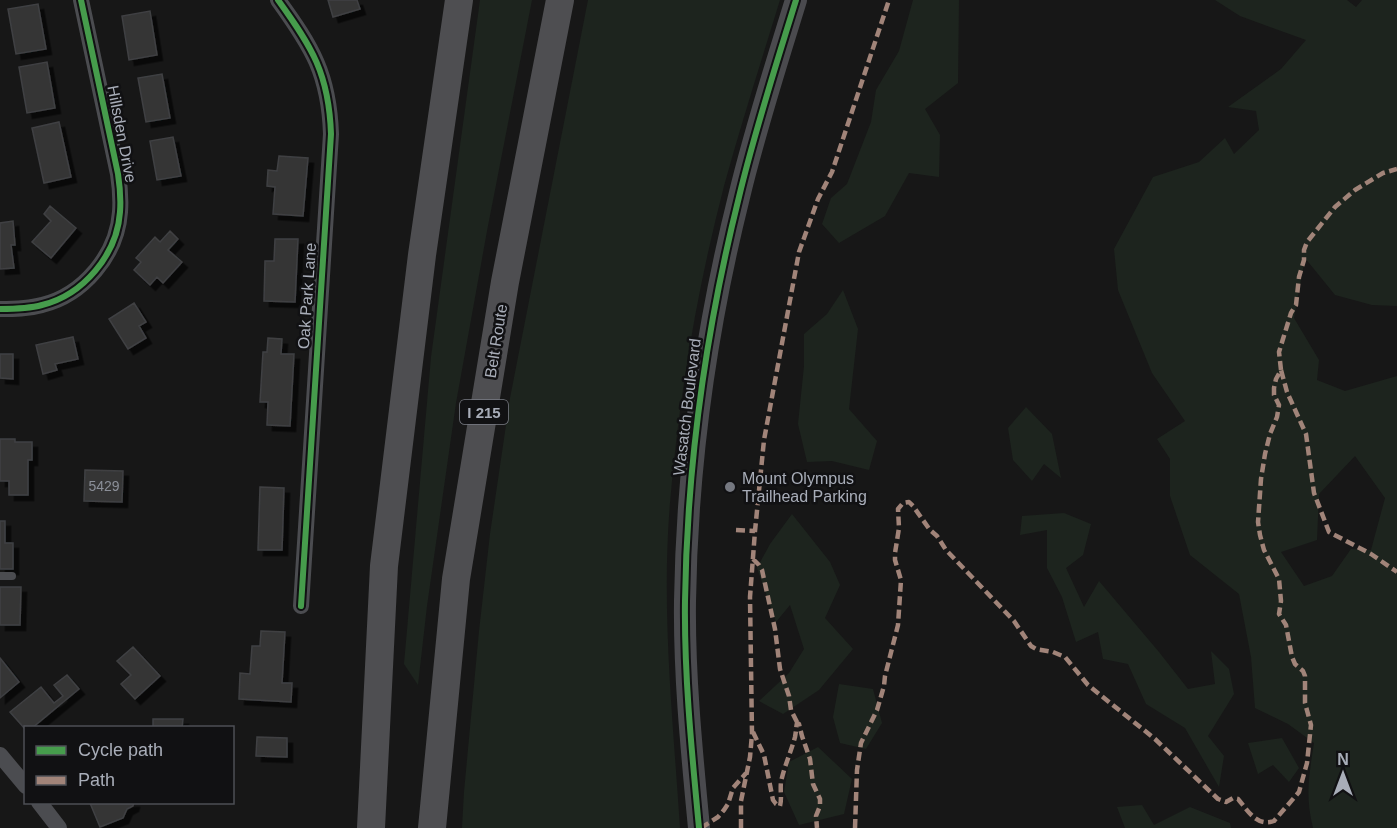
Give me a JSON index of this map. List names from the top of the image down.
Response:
{
  "streets": {
    "highway": ["Belt Route", "I 215"],
    "street": ["Hillsden Drive", "Oak Park Lane", "Wasatch Boulevard"]
  },
  "places": ["Mount Olympus Trailhead Parking"],
  "house_numbers": ["5429"],
  "legend": ["Cycle path", "Path"],
  "north": "top"
}
